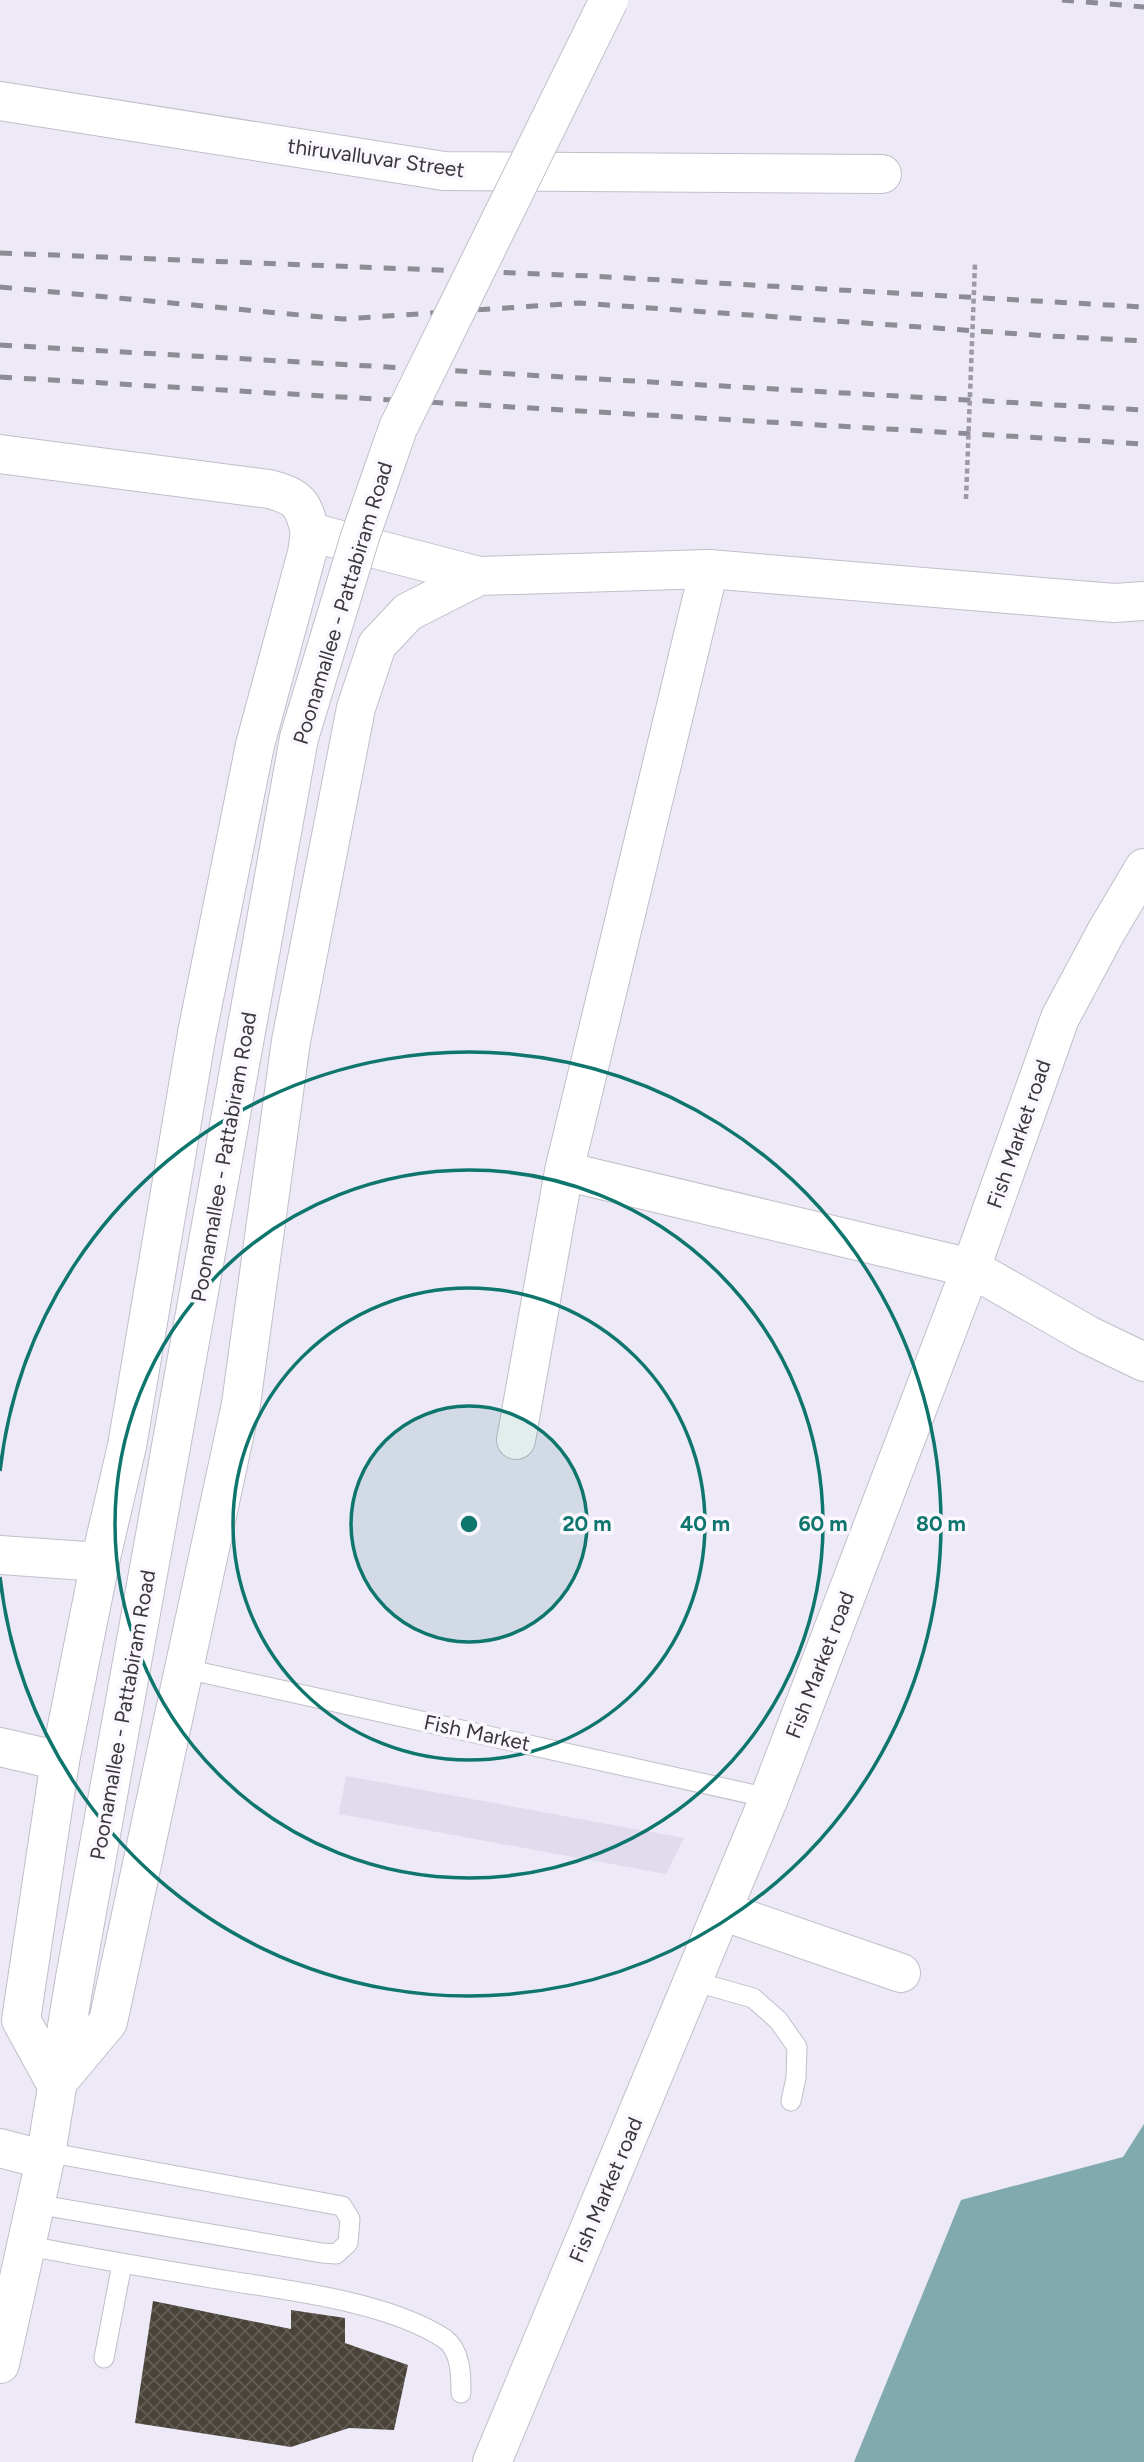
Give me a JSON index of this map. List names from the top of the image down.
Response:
{
  "streets": {
    "street": ["thiruvalluvar Street", "Poonamallee - Pattabiram Road", "Fish Market road"],
    "lane": ["Fish Market"]
  },
  "crossings": [
    ["Fish Market road", "Fish Market"]
  ],
  "rings": [
    "20 m",
    "40 m",
    "60 m",
    "80 m"
  ]
}
